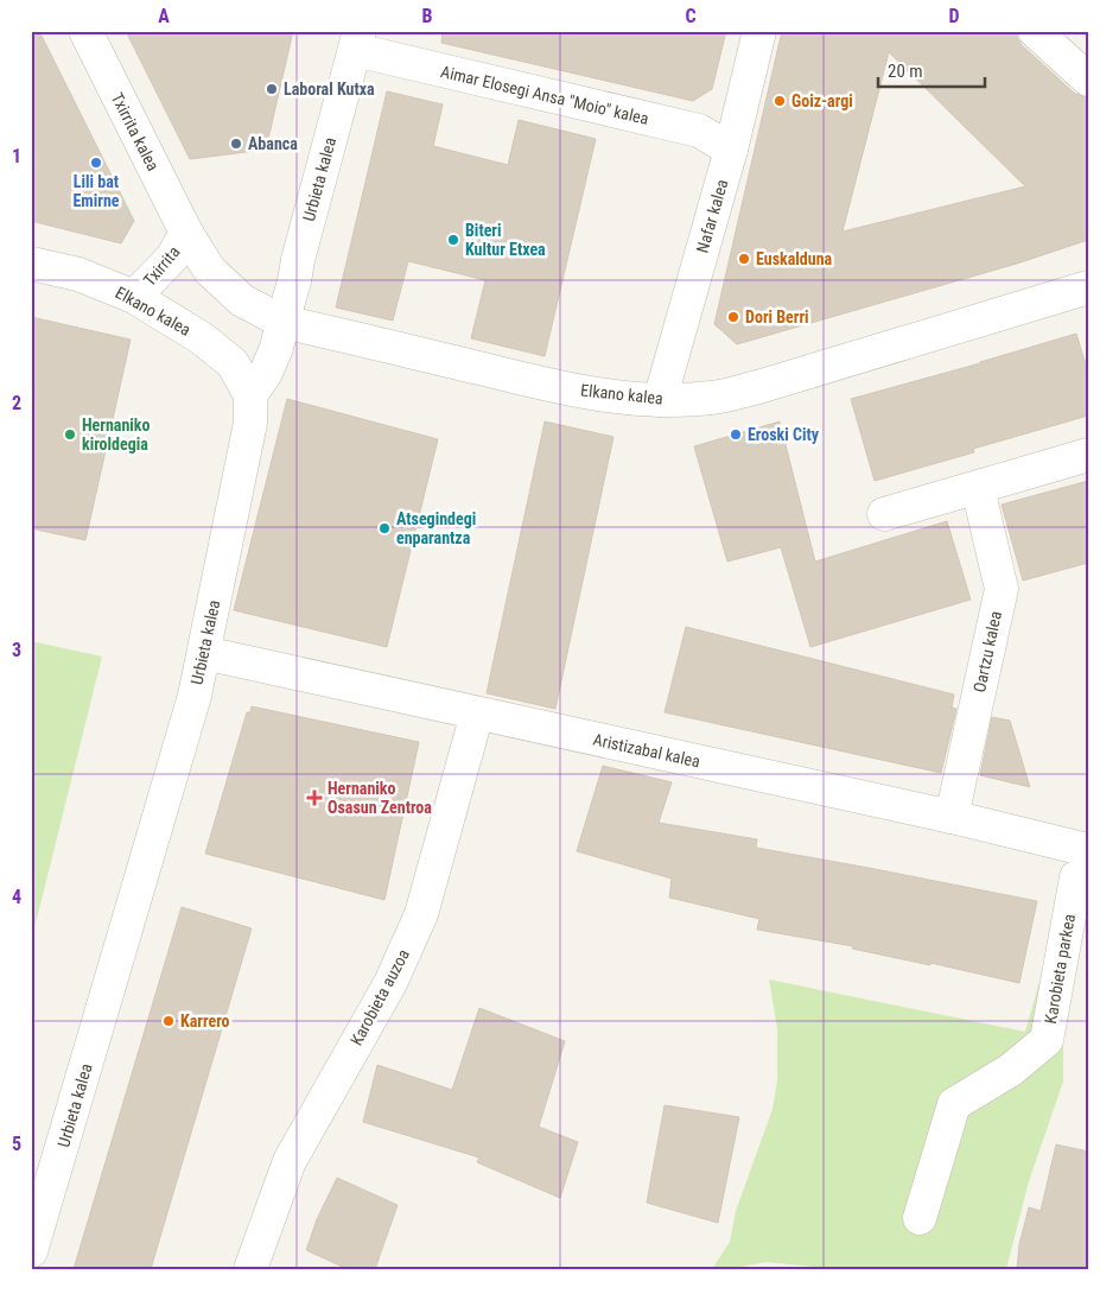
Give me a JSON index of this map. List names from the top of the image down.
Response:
{
  "streets": {
    "street": [
      "Aimar Elosegi Ansa \"Moio\" kalea",
      "Txirrita kalea",
      "Urbieta kalea",
      "Nafar kalea",
      "Txirrita",
      "Elkano kalea",
      "Oartzu kalea",
      "Aristizabal kalea",
      "Karobieta parkea",
      "Karobieta auzoa"
    ]
  },
  "crossings": [
    ["Aimar Elosegi Ansa \"Moio\" kalea", "Urbieta kalea"],
    ["Aimar Elosegi Ansa \"Moio\" kalea", "Nafar kalea"],
    ["Txirrita kalea", "Txirrita"],
    ["Txirrita kalea", "Elkano kalea"],
    ["Urbieta kalea", "Elkano kalea"],
    ["Urbieta kalea", "Aristizabal kalea"],
    ["Nafar kalea", "Elkano kalea"],
    ["Txirrita", "Elkano kalea"],
    ["Oartzu kalea", "Aristizabal kalea"],
    ["Aristizabal kalea", "Karobieta parkea"],
    ["Aristizabal kalea", "Karobieta auzoa"]
  ],
  "places": {
    "other": [
      "Laboral Kutxa",
      "Goiz-argi",
      "Abanca",
      "Lili bat Emirne",
      "Biteri Kultur Etxea",
      "Euskalduna",
      "Dori Berri",
      "Hernaniko kiroldegia",
      "Eroski City",
      "Atsegindegi enparantza",
      "Karrero"
    ],
    "health": ["Hernaniko Osasun Zentroa"]
  },
  "scale_bar": "20 m",
  "grid": {
    "columns": [
      "A",
      "B",
      "C",
      "D"
    ],
    "rows": [
      "1",
      "2",
      "3",
      "4",
      "5"
    ]
  }
}
